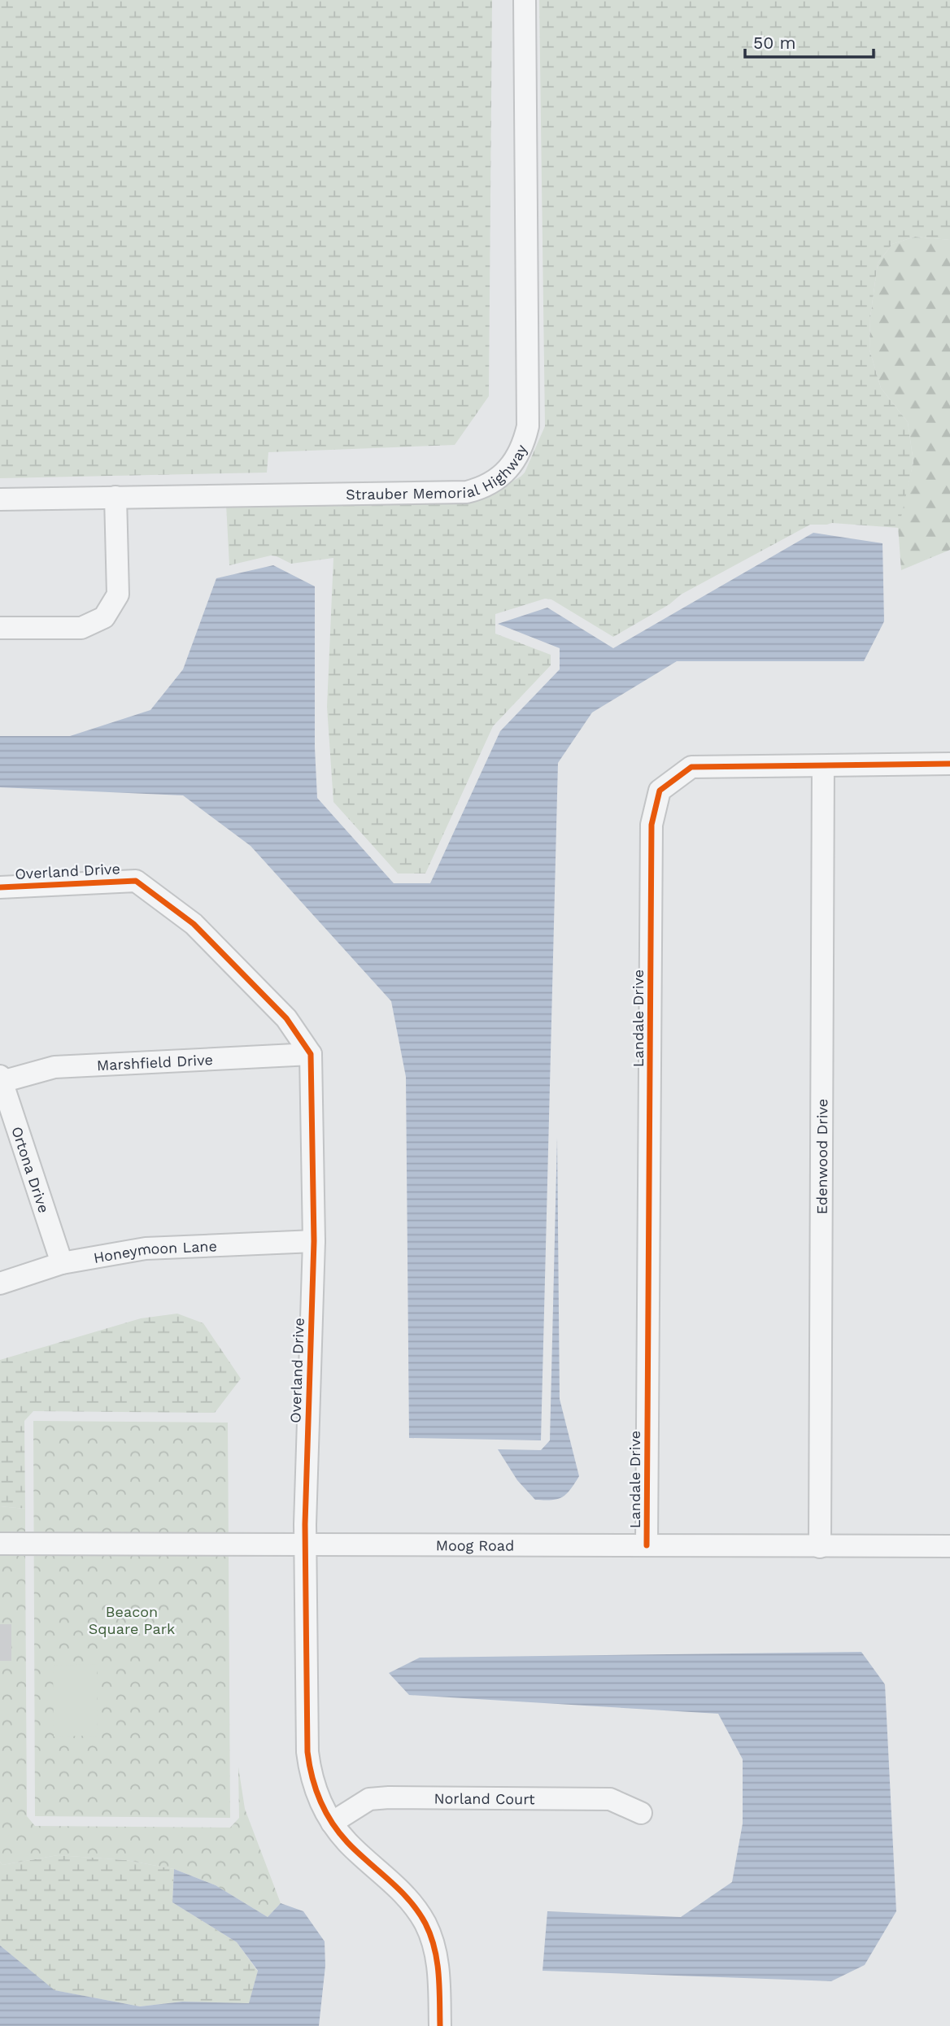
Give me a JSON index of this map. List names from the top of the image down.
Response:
{
  "streets": {
    "street": [
      "Strauber Memorial Highway",
      "Overland Drive",
      "Landale Drive",
      "Marshfield Drive",
      "Edenwood Drive",
      "Ortona Drive",
      "Honeymoon Lane",
      "Moog Road",
      "Norland Court"
    ]
  },
  "crossings": [
    ["Overland Drive", "Marshfield Drive"],
    ["Overland Drive", "Honeymoon Lane"],
    ["Overland Drive", "Moog Road"],
    ["Overland Drive", "Norland Court"],
    ["Landale Drive", "Edenwood Drive"],
    ["Landale Drive", "Moog Road"],
    ["Marshfield Drive", "Ortona Drive"],
    ["Edenwood Drive", "Moog Road"],
    ["Ortona Drive", "Honeymoon Lane"]
  ],
  "parks": ["Beacon Square Park"],
  "scale_bar": "50 m"
}
